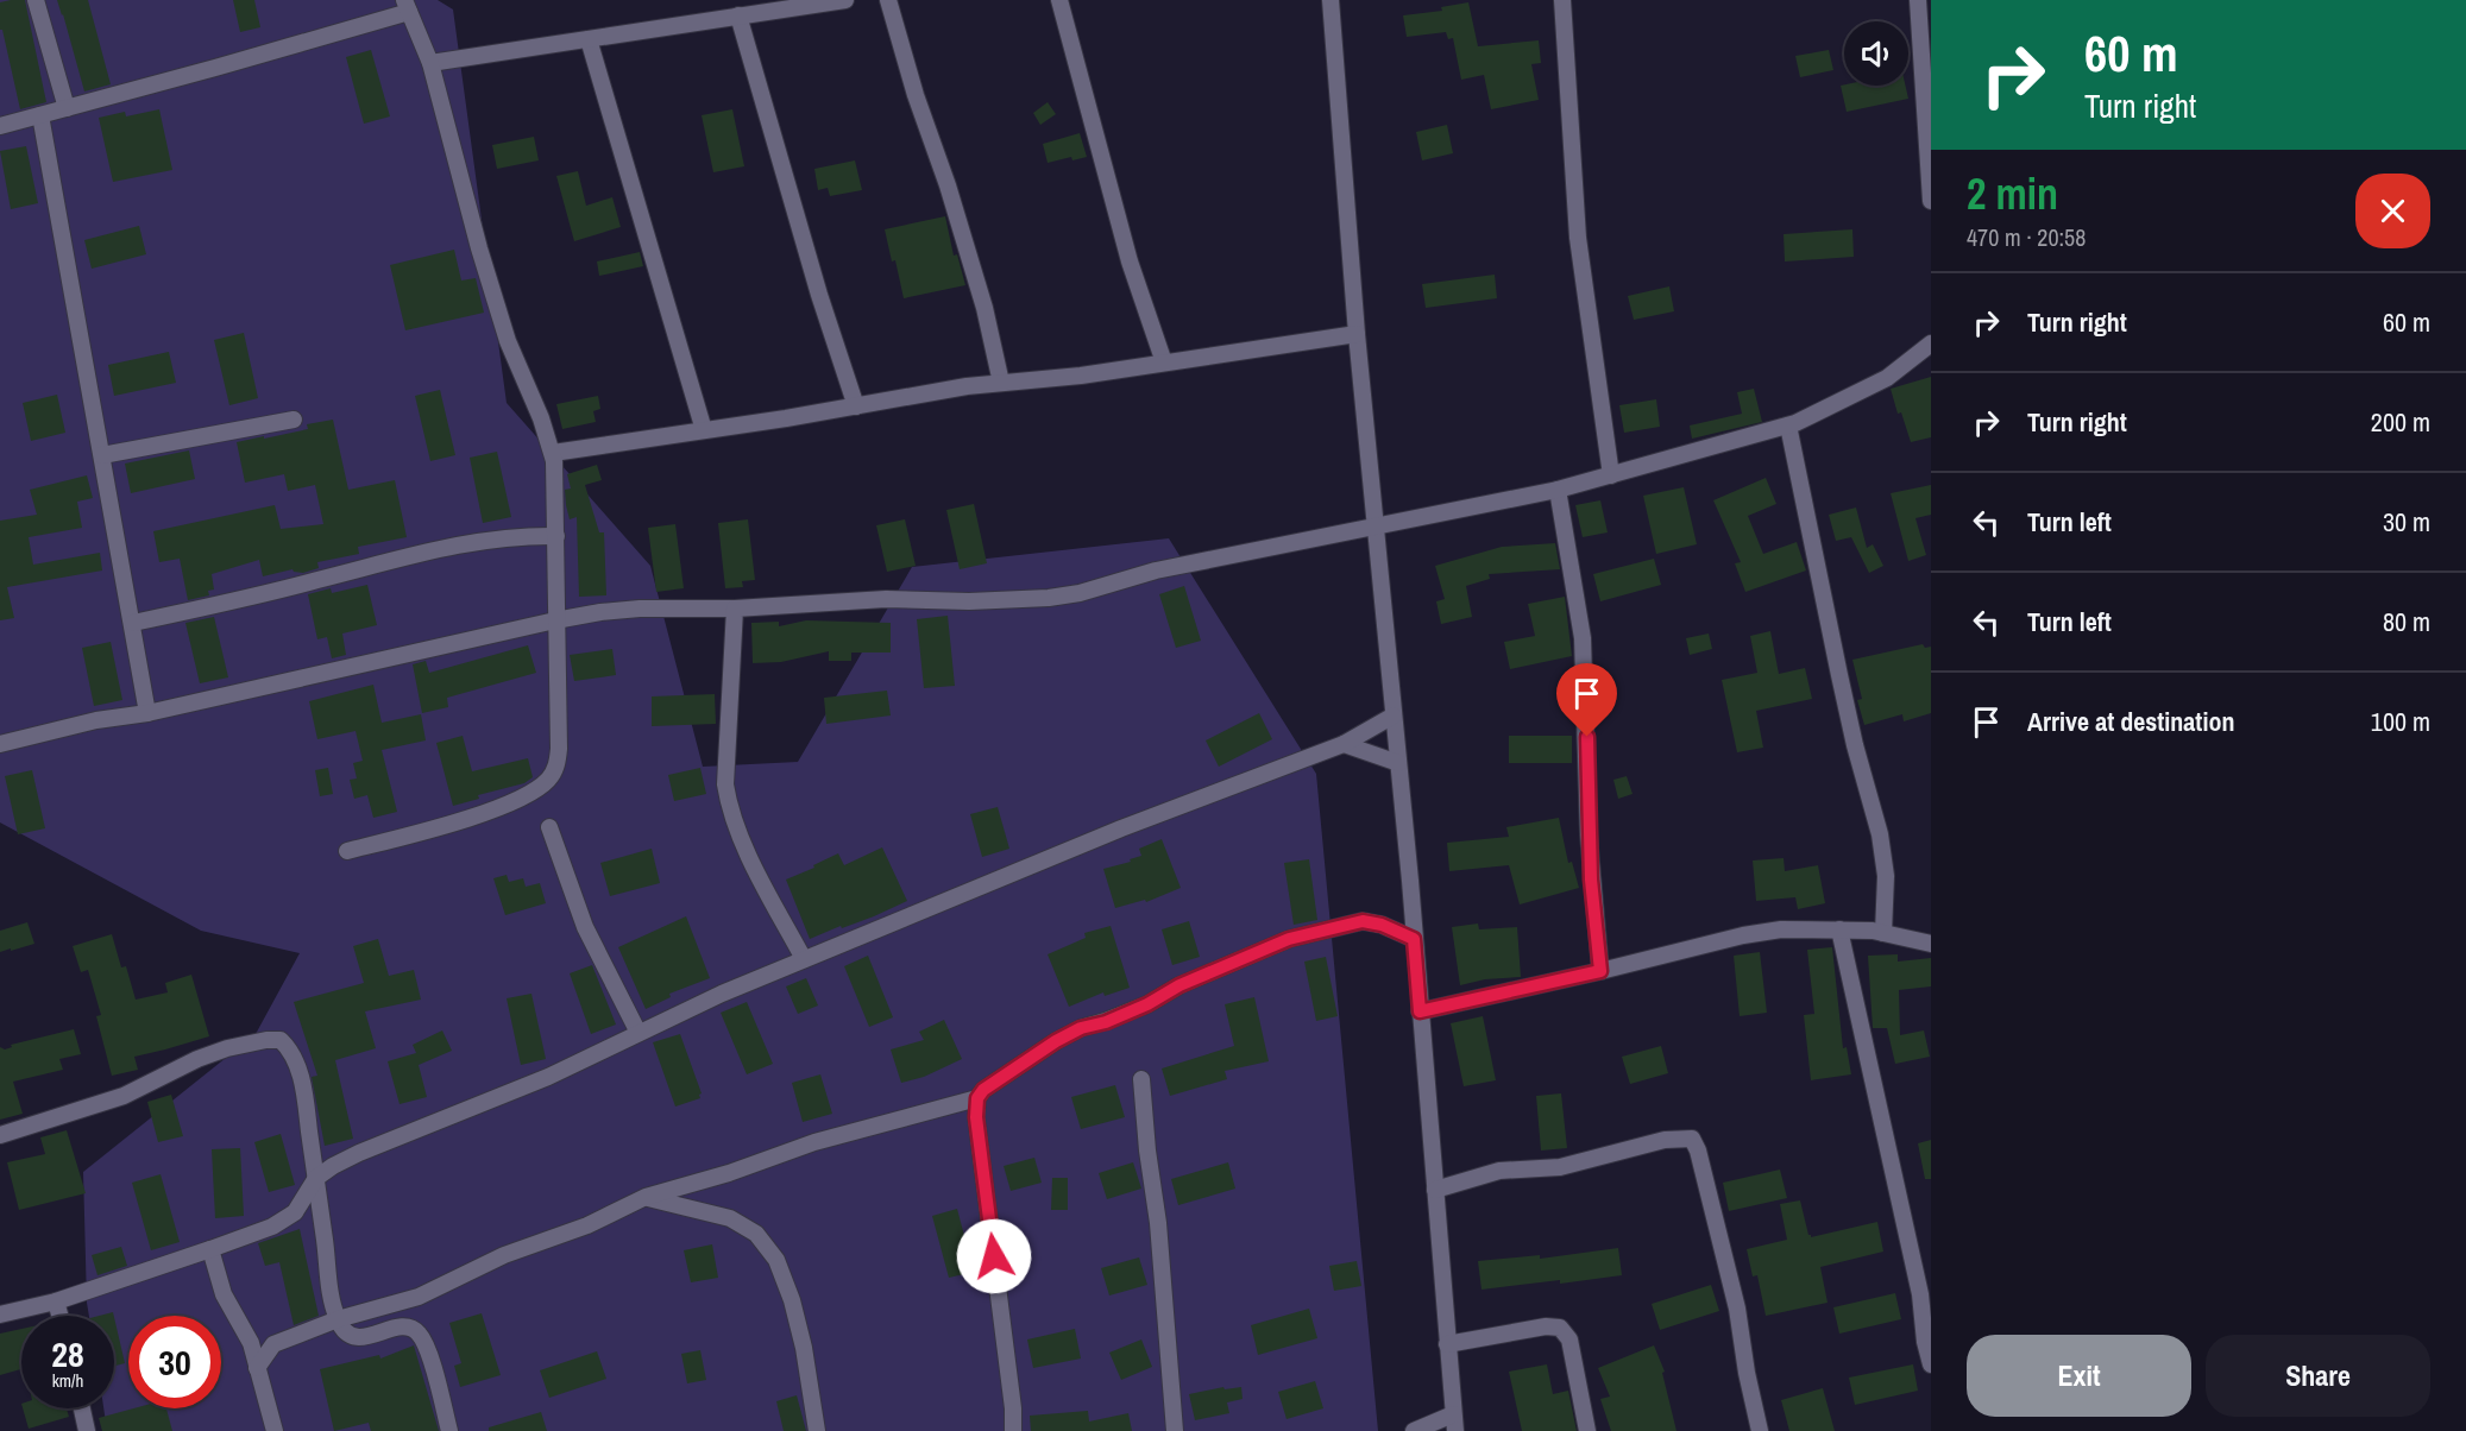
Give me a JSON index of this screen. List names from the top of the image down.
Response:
{
  "page": {
    "turn": ["60 m", "Turn right"],
    "heading": ["2 min", "470 m · 20:58"],
    "list": [
      {
        "name": "Turn right",
        "value": "60 m"
      },
      {
        "name": "Turn right",
        "value": "200 m"
      },
      {
        "name": "Turn left",
        "value": "30 m"
      },
      {
        "name": "Turn left",
        "value": "80 m"
      },
      {
        "name": "Arrive at destination",
        "value": "100 m"
      }
    ],
    "speed": "28 km/h",
    "limit": "30",
    "buttons": ["Exit", "Share"]
  }
}
